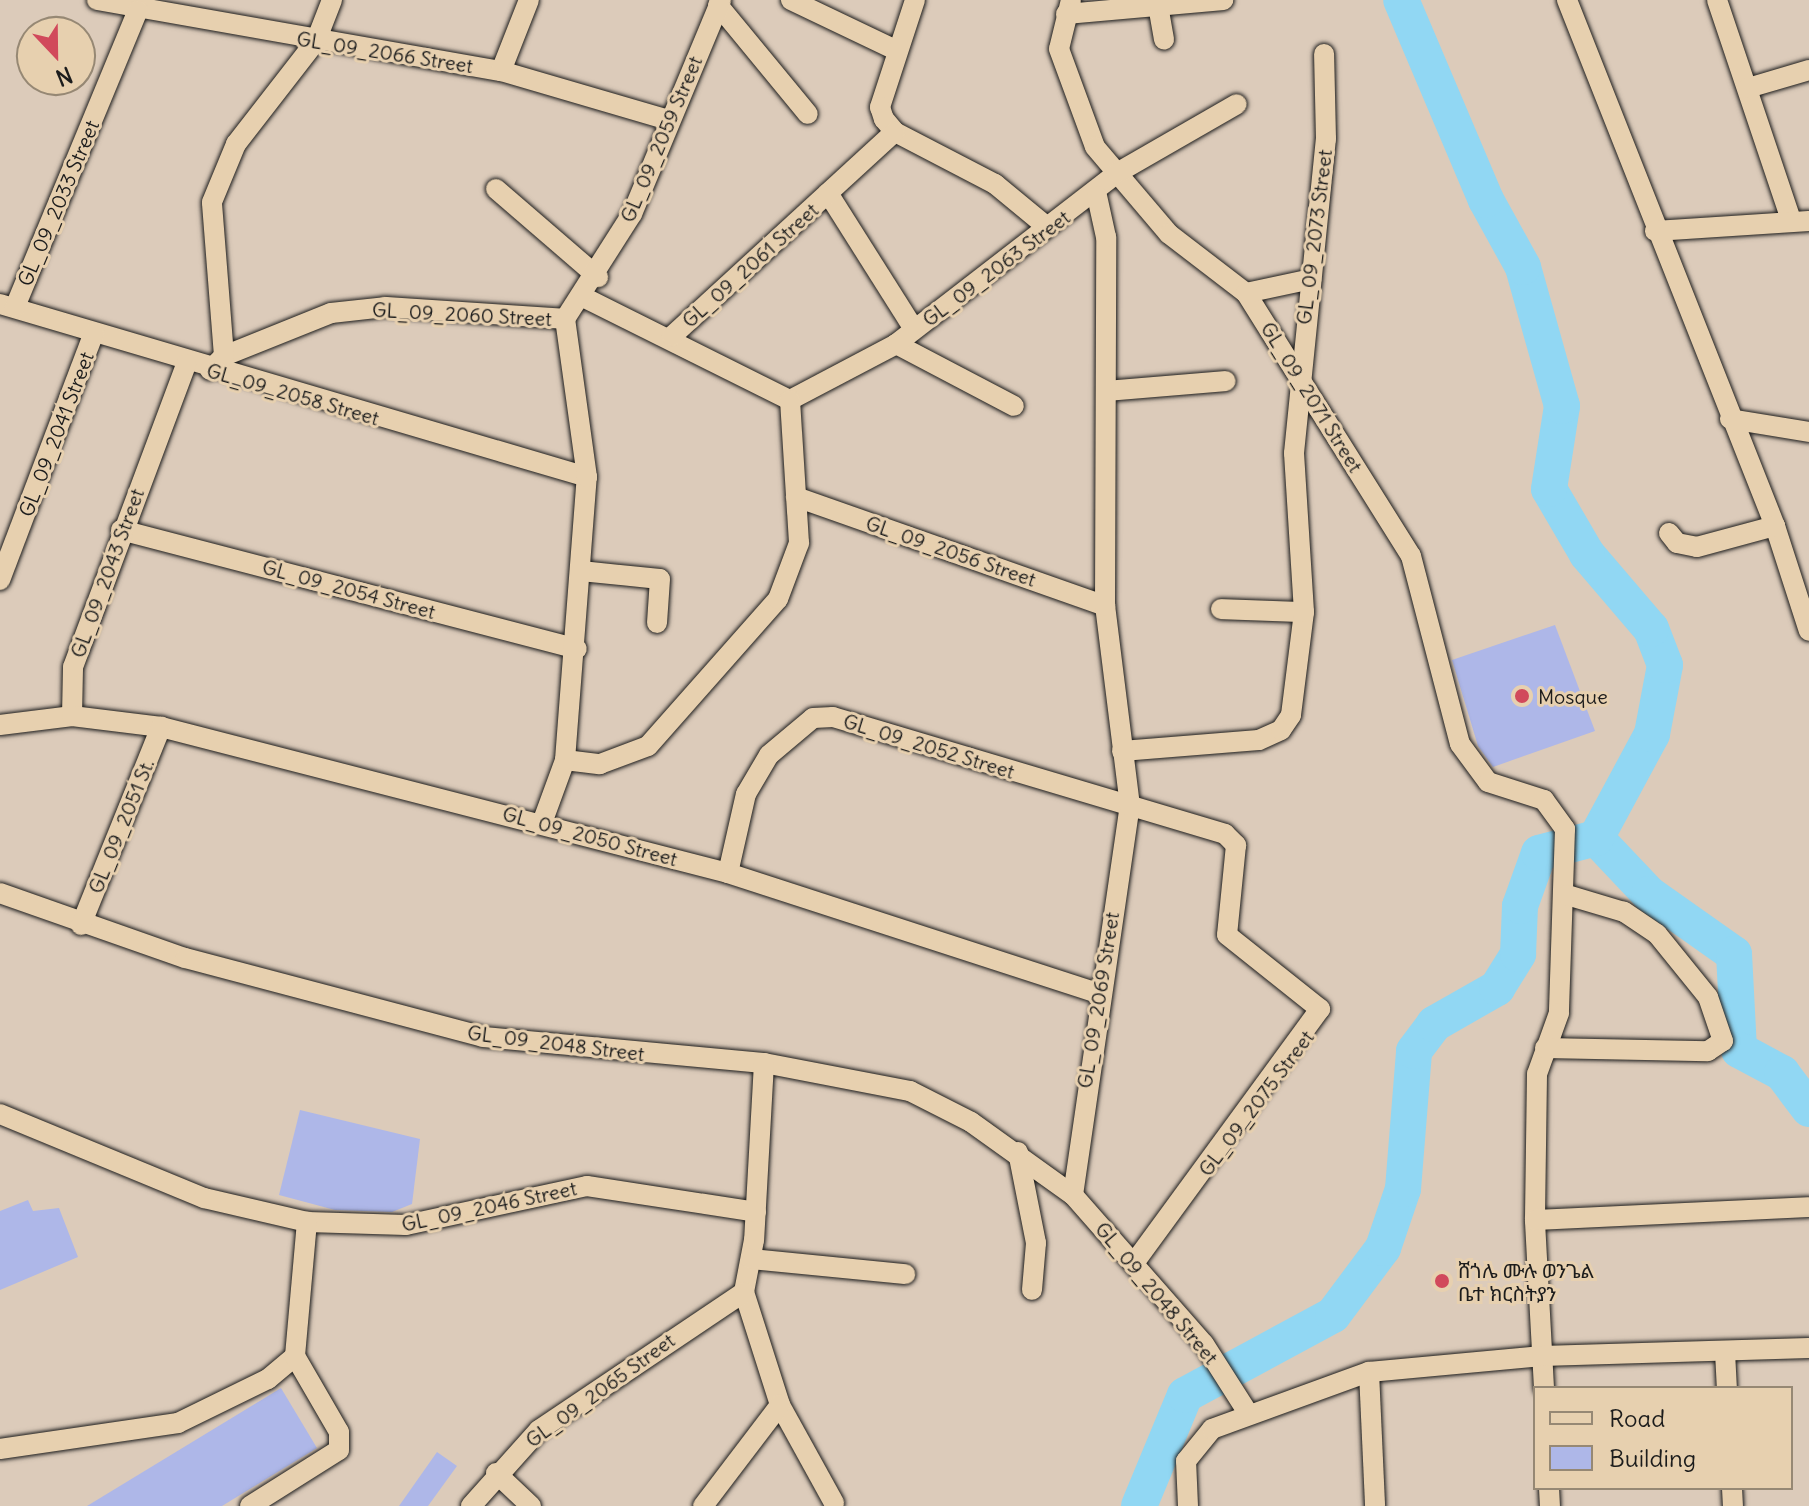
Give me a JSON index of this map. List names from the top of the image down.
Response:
{
  "streets": {
    "street": [
      "GL_09_2066 Street",
      "GL_09_2059 Street",
      "GL_09_2033 Street",
      "GL_09_2073 Street",
      "GL_09_2061 Street",
      "GL_09_2063 Street",
      "GL_09_2060 Street",
      "GL_09_2058 Street",
      "GL_09_2071 Street",
      "GL_09_2041 Street",
      "GL_09_2056 Street",
      "GL_09_2043 Street",
      "GL_09_2054 Street",
      "GL_09_2052 Street",
      "GL_09_2051 St.",
      "GL_09_2050 Street",
      "GL_09_2069 Street",
      "GL_09_2048 Street",
      "GL_09_2075 Street",
      "GL_09_2046 Street",
      "GL_09_2065 Street"
    ]
  },
  "crossings": [
    ["GL_09_2066 Street", "GL_09_2059 Street"],
    ["GL_09_2066 Street", "GL_09_2033 Street"],
    ["GL_09_2059 Street", "GL_09_2060 Street"],
    ["GL_09_2033 Street", "GL_09_2058 Street"],
    ["GL_09_2073 Street", "GL_09_2071 Street"],
    ["GL_09_2073 Street", "GL_09_2069 Street"],
    ["GL_09_2061 Street", "GL_09_2063 Street"],
    ["GL_09_2063 Street", "GL_09_2071 Street"],
    ["GL_09_2063 Street", "GL_09_2069 Street"],
    ["GL_09_2060 Street", "GL_09_2058 Street"],
    ["GL_09_2058 Street", "GL_09_2041 Street"],
    ["GL_09_2058 Street", "GL_09_2043 Street"],
    ["GL_09_2056 Street", "GL_09_2069 Street"],
    ["GL_09_2043 Street", "GL_09_2054 Street"],
    ["GL_09_2043 Street", "GL_09_2050 Street"],
    ["GL_09_2052 Street", "GL_09_2050 Street"],
    ["GL_09_2052 Street", "GL_09_2069 Street"],
    ["GL_09_2052 Street", "GL_09_2075 Street"],
    ["GL_09_2051 St.", "GL_09_2050 Street"],
    ["GL_09_2051 St.", "GL_09_2048 Street"],
    ["GL_09_2050 Street", "GL_09_2069 Street"],
    ["GL_09_2069 Street", "GL_09_2048 Street"],
    ["GL_09_2069 Street", "GL_09_2075 Street"],
    ["GL_09_2048 Street", "GL_09_2075 Street"]
  ],
  "places": ["Mosque", "ሸጎሌ ሙሉ ወንጌል ቤተ ክርስትያን"],
  "legend": ["Road", "Building"],
  "north": "bottom"
}
